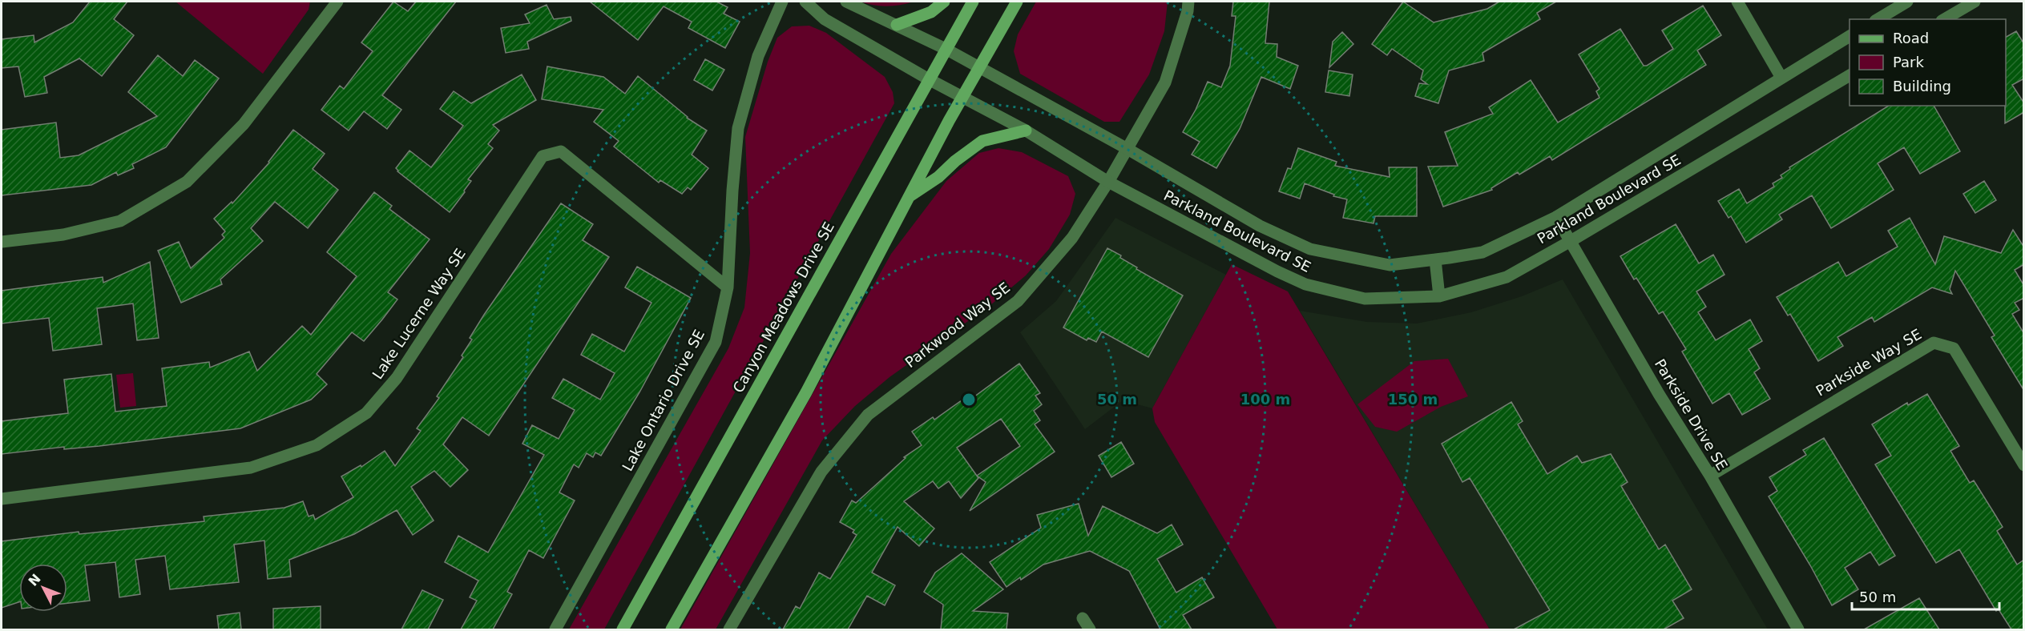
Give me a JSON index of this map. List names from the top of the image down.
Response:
{
  "streets": {
    "main road": ["Canyon Meadows Drive SE"],
    "street": [
      "Parkland Boulevard SE",
      "Lake Lucerne Way SE",
      "Parkwood Way SE",
      "Parkside Way SE",
      "Lake Ontario Drive SE",
      "Parkside Drive SE"
    ]
  },
  "crossings": [
    ["Parkland Boulevard SE", "Canyon Meadows Drive SE"],
    ["Parkland Boulevard SE", "Parkwood Way SE"],
    ["Parkland Boulevard SE", "Parkside Drive SE"],
    ["Lake Lucerne Way SE", "Lake Ontario Drive SE"],
    ["Parkside Way SE", "Parkside Drive SE"]
  ],
  "legend": ["Road", "Park", "Building"],
  "scale_bar": "50 m",
  "north": "top left",
  "rings": ["50 m", "100 m", "150 m"]
}
